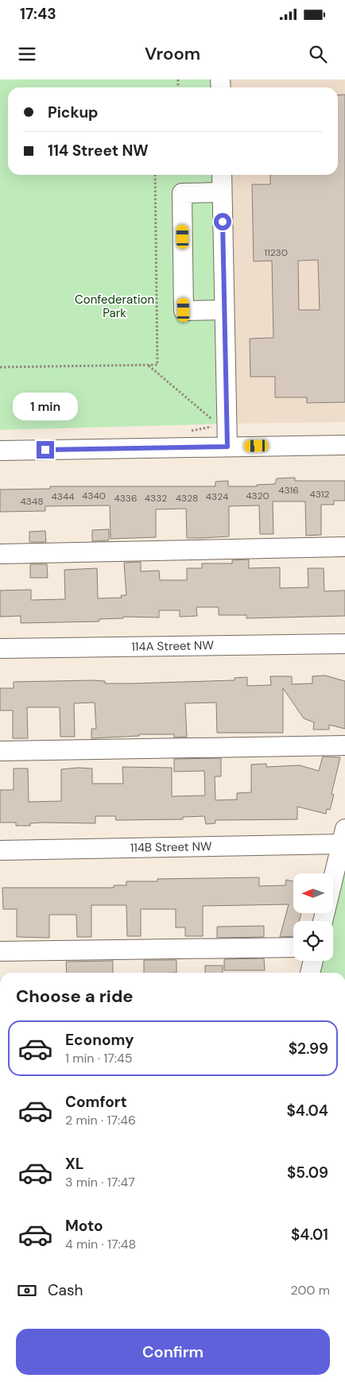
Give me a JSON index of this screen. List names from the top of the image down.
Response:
{
  "streets": {
    "street": ["114A Street NW", "114B Street NW"]
  },
  "parks": ["Confederation Park"],
  "house_numbers": [
    "11230",
    "4316",
    "4312",
    "4340",
    "4320",
    "4344",
    "4324",
    "4336",
    "4332",
    "4328",
    "4348"
  ],
  "north": "left",
  "page": {
    "status": "17:43",
    "header": "Vroom",
    "banner": ["Pickup", "114 Street NW"],
    "bubble": "1 min",
    "heading": "Choose a ride",
    "list": [
      {
        "name": "Economy",
        "note": "1 min · 17:45",
        "value": "$2.99"
      },
      {
        "name": "Comfort",
        "note": "2 min · 17:46",
        "value": "$4.04"
      },
      {
        "name": "XL",
        "note": "3 min · 17:47",
        "value": "$5.09"
      },
      {
        "name": "Moto",
        "note": "4 min · 17:48",
        "value": "$4.01"
      }
    ],
    "pay": ["Cash", "200 m"],
    "buttons": "Confirm"
  }
}
